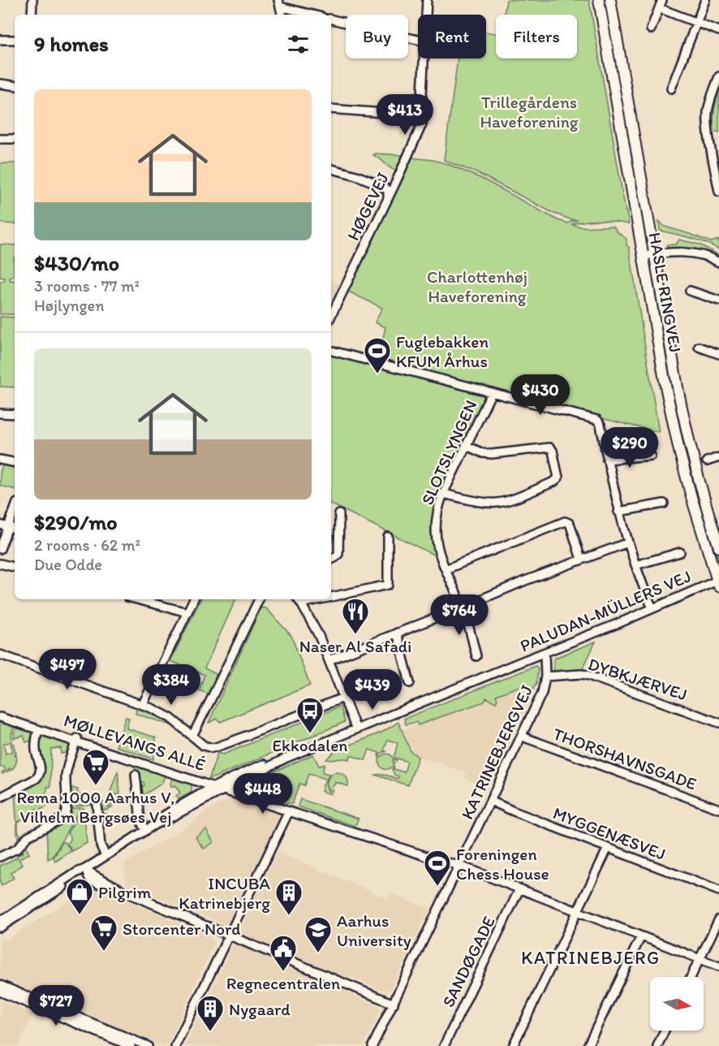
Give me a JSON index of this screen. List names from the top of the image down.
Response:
{
  "streets": {
    "main road": ["HASLE RINGVEJ"],
    "street": [
      "HØGEVEJ",
      "SLOTSLYNGEN",
      "PALUDAN-MÜLLERS VEJ",
      "DYBKJÆRVEJ",
      "MØLLEVANGS ALLÉ",
      "KATRINEBJERGVEJ",
      "THORSHAVNSGADE",
      "MYGGENÆSVEJ",
      "SANDØGADE"
    ]
  },
  "crossings": [
    ["HASLE RINGVEJ", "PALUDAN-MÜLLERS VEJ"],
    ["PALUDAN-MÜLLERS VEJ", "MØLLEVANGS ALLÉ"],
    ["PALUDAN-MÜLLERS VEJ", "KATRINEBJERGVEJ"],
    ["DYBKJÆRVEJ", "KATRINEBJERGVEJ"],
    ["MØLLEVANGS ALLÉ", "KATRINEBJERGVEJ"],
    ["MØLLEVANGS ALLÉ", "SANDØGADE"],
    ["KATRINEBJERGVEJ", "THORSHAVNSGADE"],
    ["KATRINEBJERGVEJ", "MYGGENÆSVEJ"]
  ],
  "districts": ["KATRINEBJERG"],
  "parks": ["Trillegårdens Haveforening", "Charlottenhøj Haveforening"],
  "places": {
    "sports": ["Fuglebakken KFUM Århus", "Foreningen Chess House"],
    "restaurant": ["Naser Al Safadi"],
    "bus stop": ["Ekkodalen"],
    "supermarket": ["Rema 1000 Aarhus V, Vilhelm Bergsøes Vej", "Storcenter Nord"],
    "shop": ["Pilgrim"],
    "building": ["INCUBA Katrinebjerg", "Nygaard"],
    "school or university": ["Aarhus University"],
    "public building": ["Regnecentralen"]
  },
  "north": "right",
  "page": {
    "chip": ["Buy", "Rent", "Filters"],
    "heading": "9 homes",
    "list": [
      {
        "name": "$430/mo",
        "note": "3 rooms · 77 m² · Højlyngen"
      },
      {
        "name": "$290/mo",
        "note": "2 rooms · 62 m² · Due Odde"
      }
    ],
    "price": [
      "$413",
      "$430",
      "$290",
      "$764",
      "$497",
      "$384",
      "$439",
      "$448",
      "$727"
    ]
  }
}
